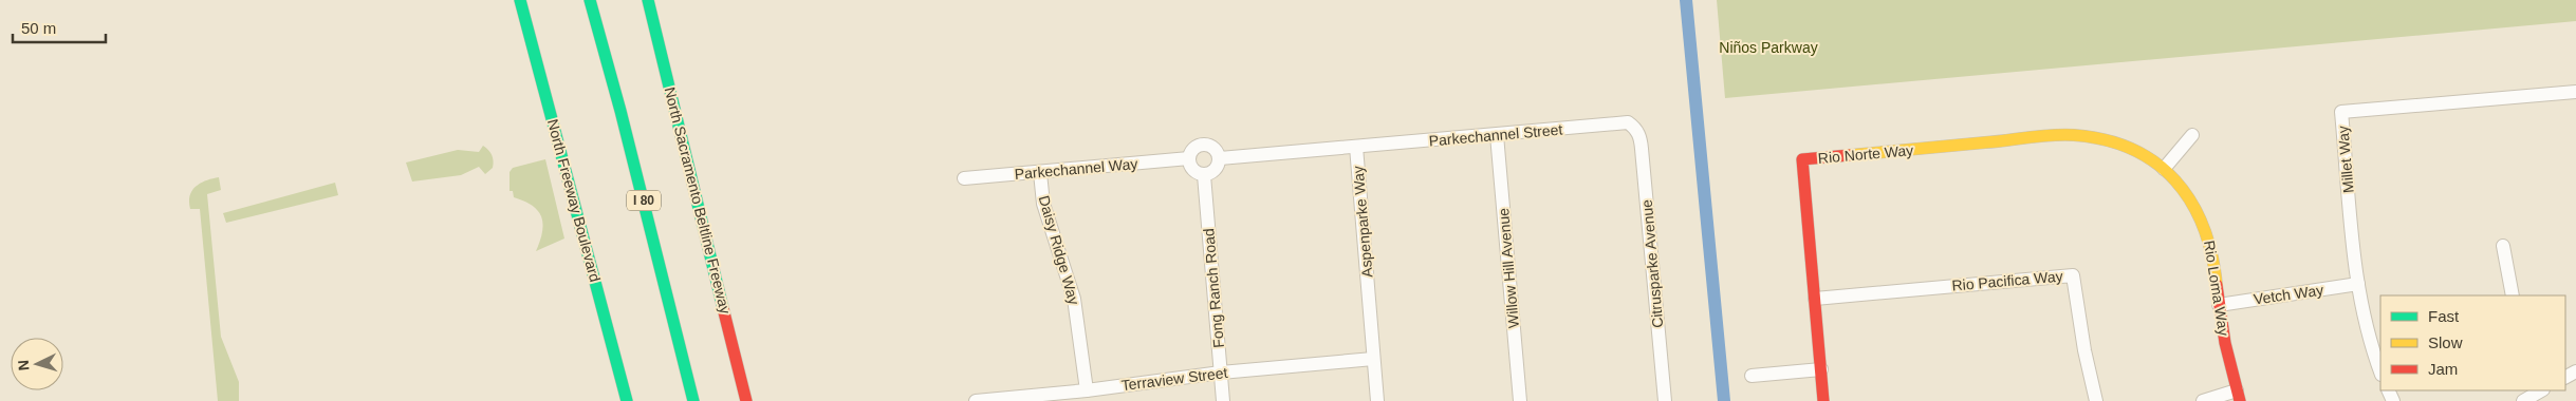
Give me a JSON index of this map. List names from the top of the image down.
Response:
{
  "streets": {
    "main road": [
      "Rio Norte Way",
      "North Freeway Boulevard",
      "I 80",
      "North Sacramento Beltline Freeway",
      "Rio Loma Way"
    ],
    "street": [
      "Parkechannel Street",
      "Millet Way",
      "Parkechannel Way",
      "Aspenparke Way",
      "Daisy Ridge Way",
      "Citrusparke Avenue",
      "Willow Hill Avenue",
      "Rio Pacifica Way",
      "Fong Ranch Road",
      "Vetch Way",
      "Terraview Street"
    ]
  },
  "crossings": [
    ["Parkechannel Street", "Aspenparke Way"],
    ["Parkechannel Street", "Citrusparke Avenue"],
    ["Parkechannel Street", "Willow Hill Avenue"],
    ["Rio Norte Way", "Rio Pacifica Way"],
    ["Rio Norte Way", "Rio Loma Way"],
    ["Millet Way", "Vetch Way"],
    ["Parkechannel Way", "Aspenparke Way"],
    ["Parkechannel Way", "Daisy Ridge Way"],
    ["Parkechannel Way", "Fong Ranch Road"],
    ["Aspenparke Way", "Fong Ranch Road"],
    ["Aspenparke Way", "Terraview Street"],
    ["Daisy Ridge Way", "Terraview Street"],
    ["Fong Ranch Road", "Terraview Street"],
    ["Rio Loma Way", "Vetch Way"]
  ],
  "parks": ["Niños Parkway"],
  "legend": ["Fast", "Slow", "Jam"],
  "scale_bar": "50 m",
  "north": "left"
}
